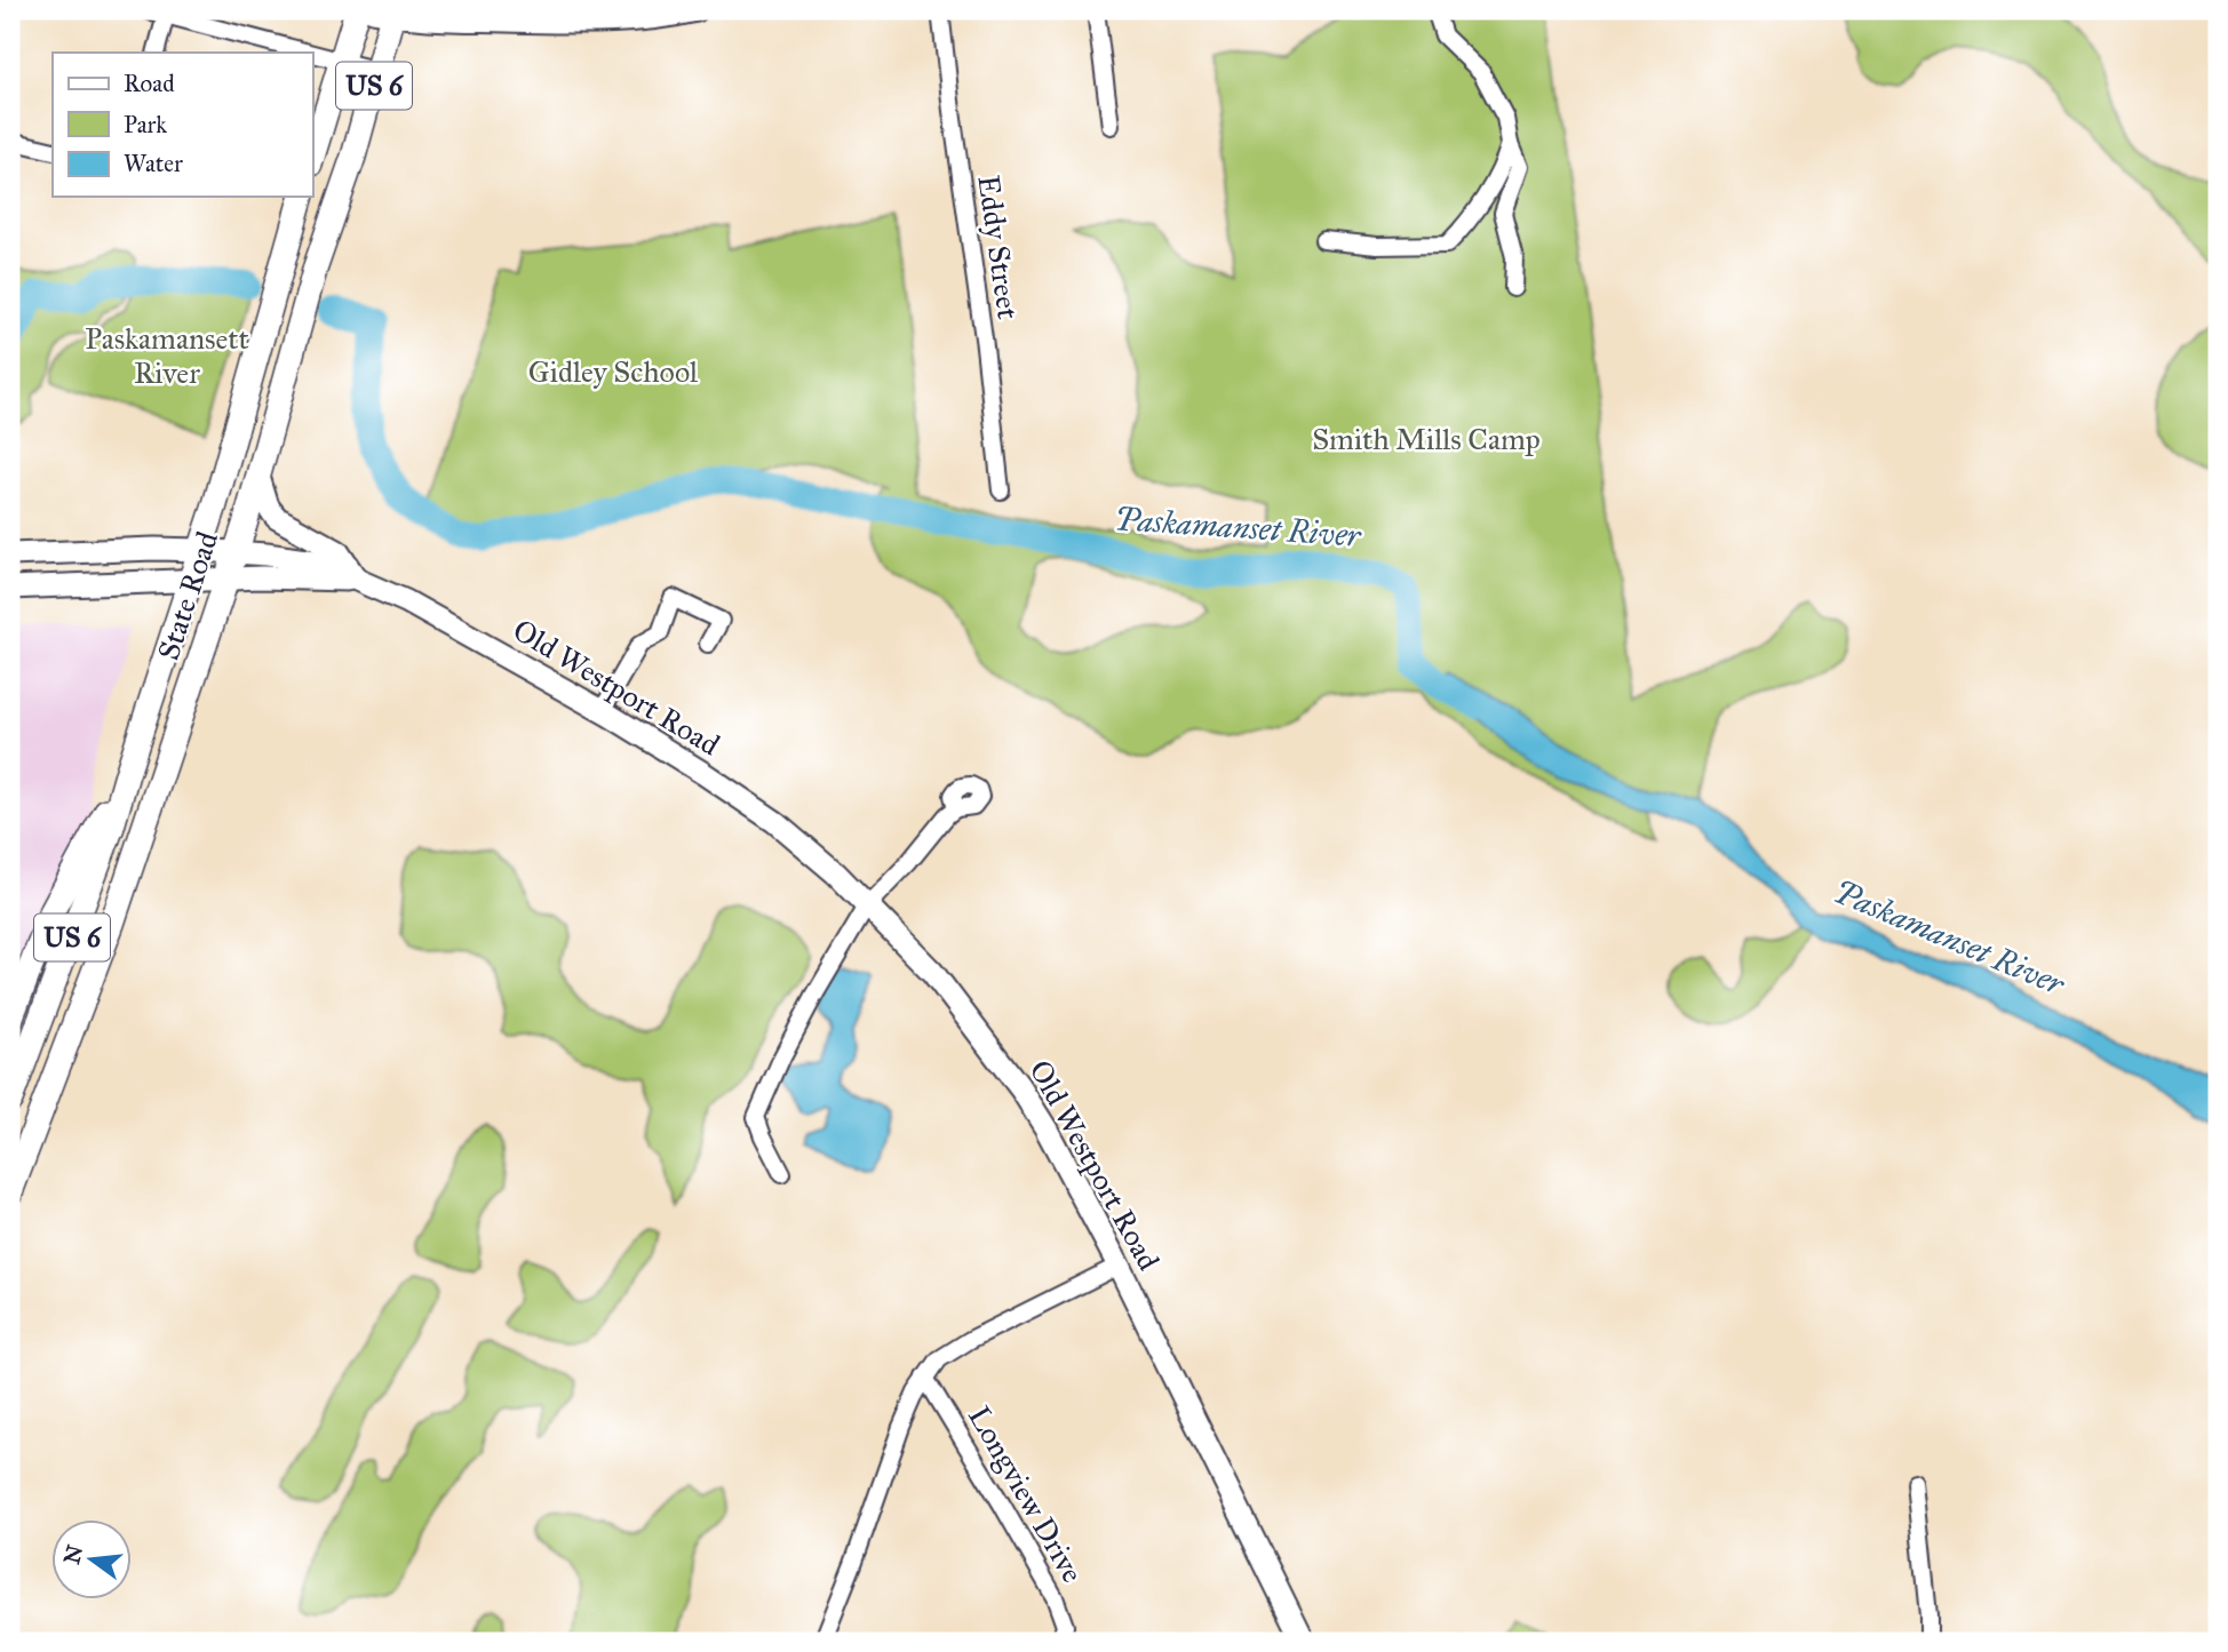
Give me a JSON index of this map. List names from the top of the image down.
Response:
{
  "streets": {
    "main road": ["US 6", "State Road", "Old Westport Road"],
    "street": ["Eddy Street", "Longview Drive"]
  },
  "crossings": [
    ["State Road", "Old Westport Road"]
  ],
  "water": ["Paskamanset River"],
  "parks": ["Paskamansett River", "Gidley School", "Smith Mills Camp"],
  "legend": ["Road", "Park", "Water"],
  "north": "left"
}
